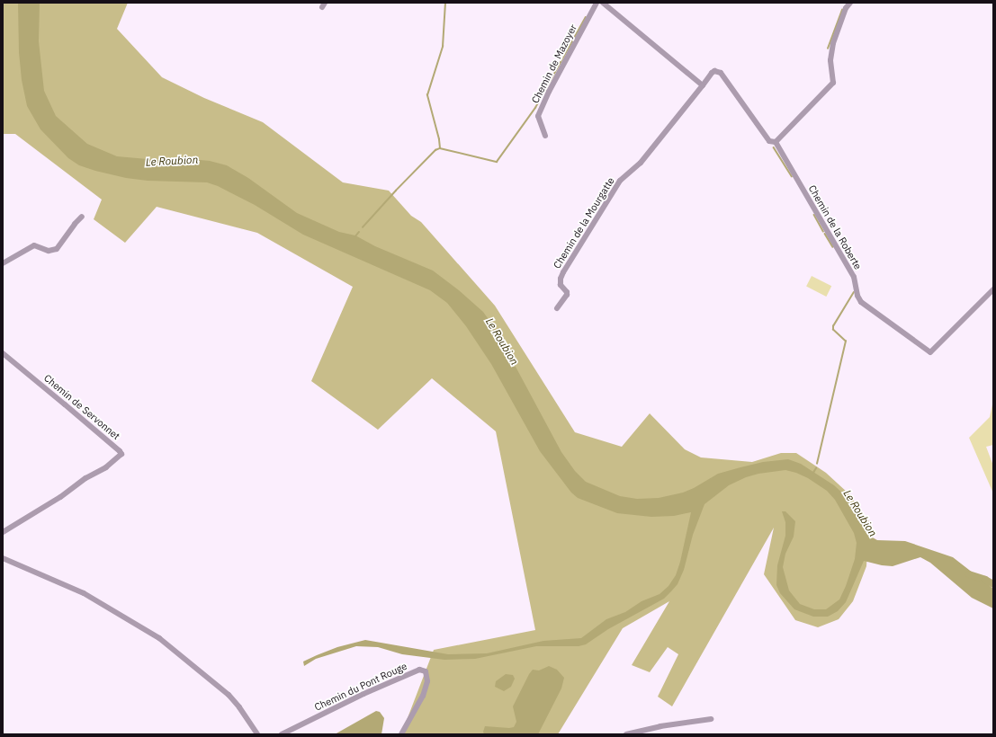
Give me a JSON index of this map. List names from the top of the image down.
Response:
{
  "streets": {
    "street": [
      "Chemin de Mazoyer",
      "Chemin de la Mourgatte",
      "Chemin de la Roberte",
      "Chemin de Servonnet",
      "Chemin du Pont Rouge"
    ]
  },
  "water": ["Le Roubion"]
}
